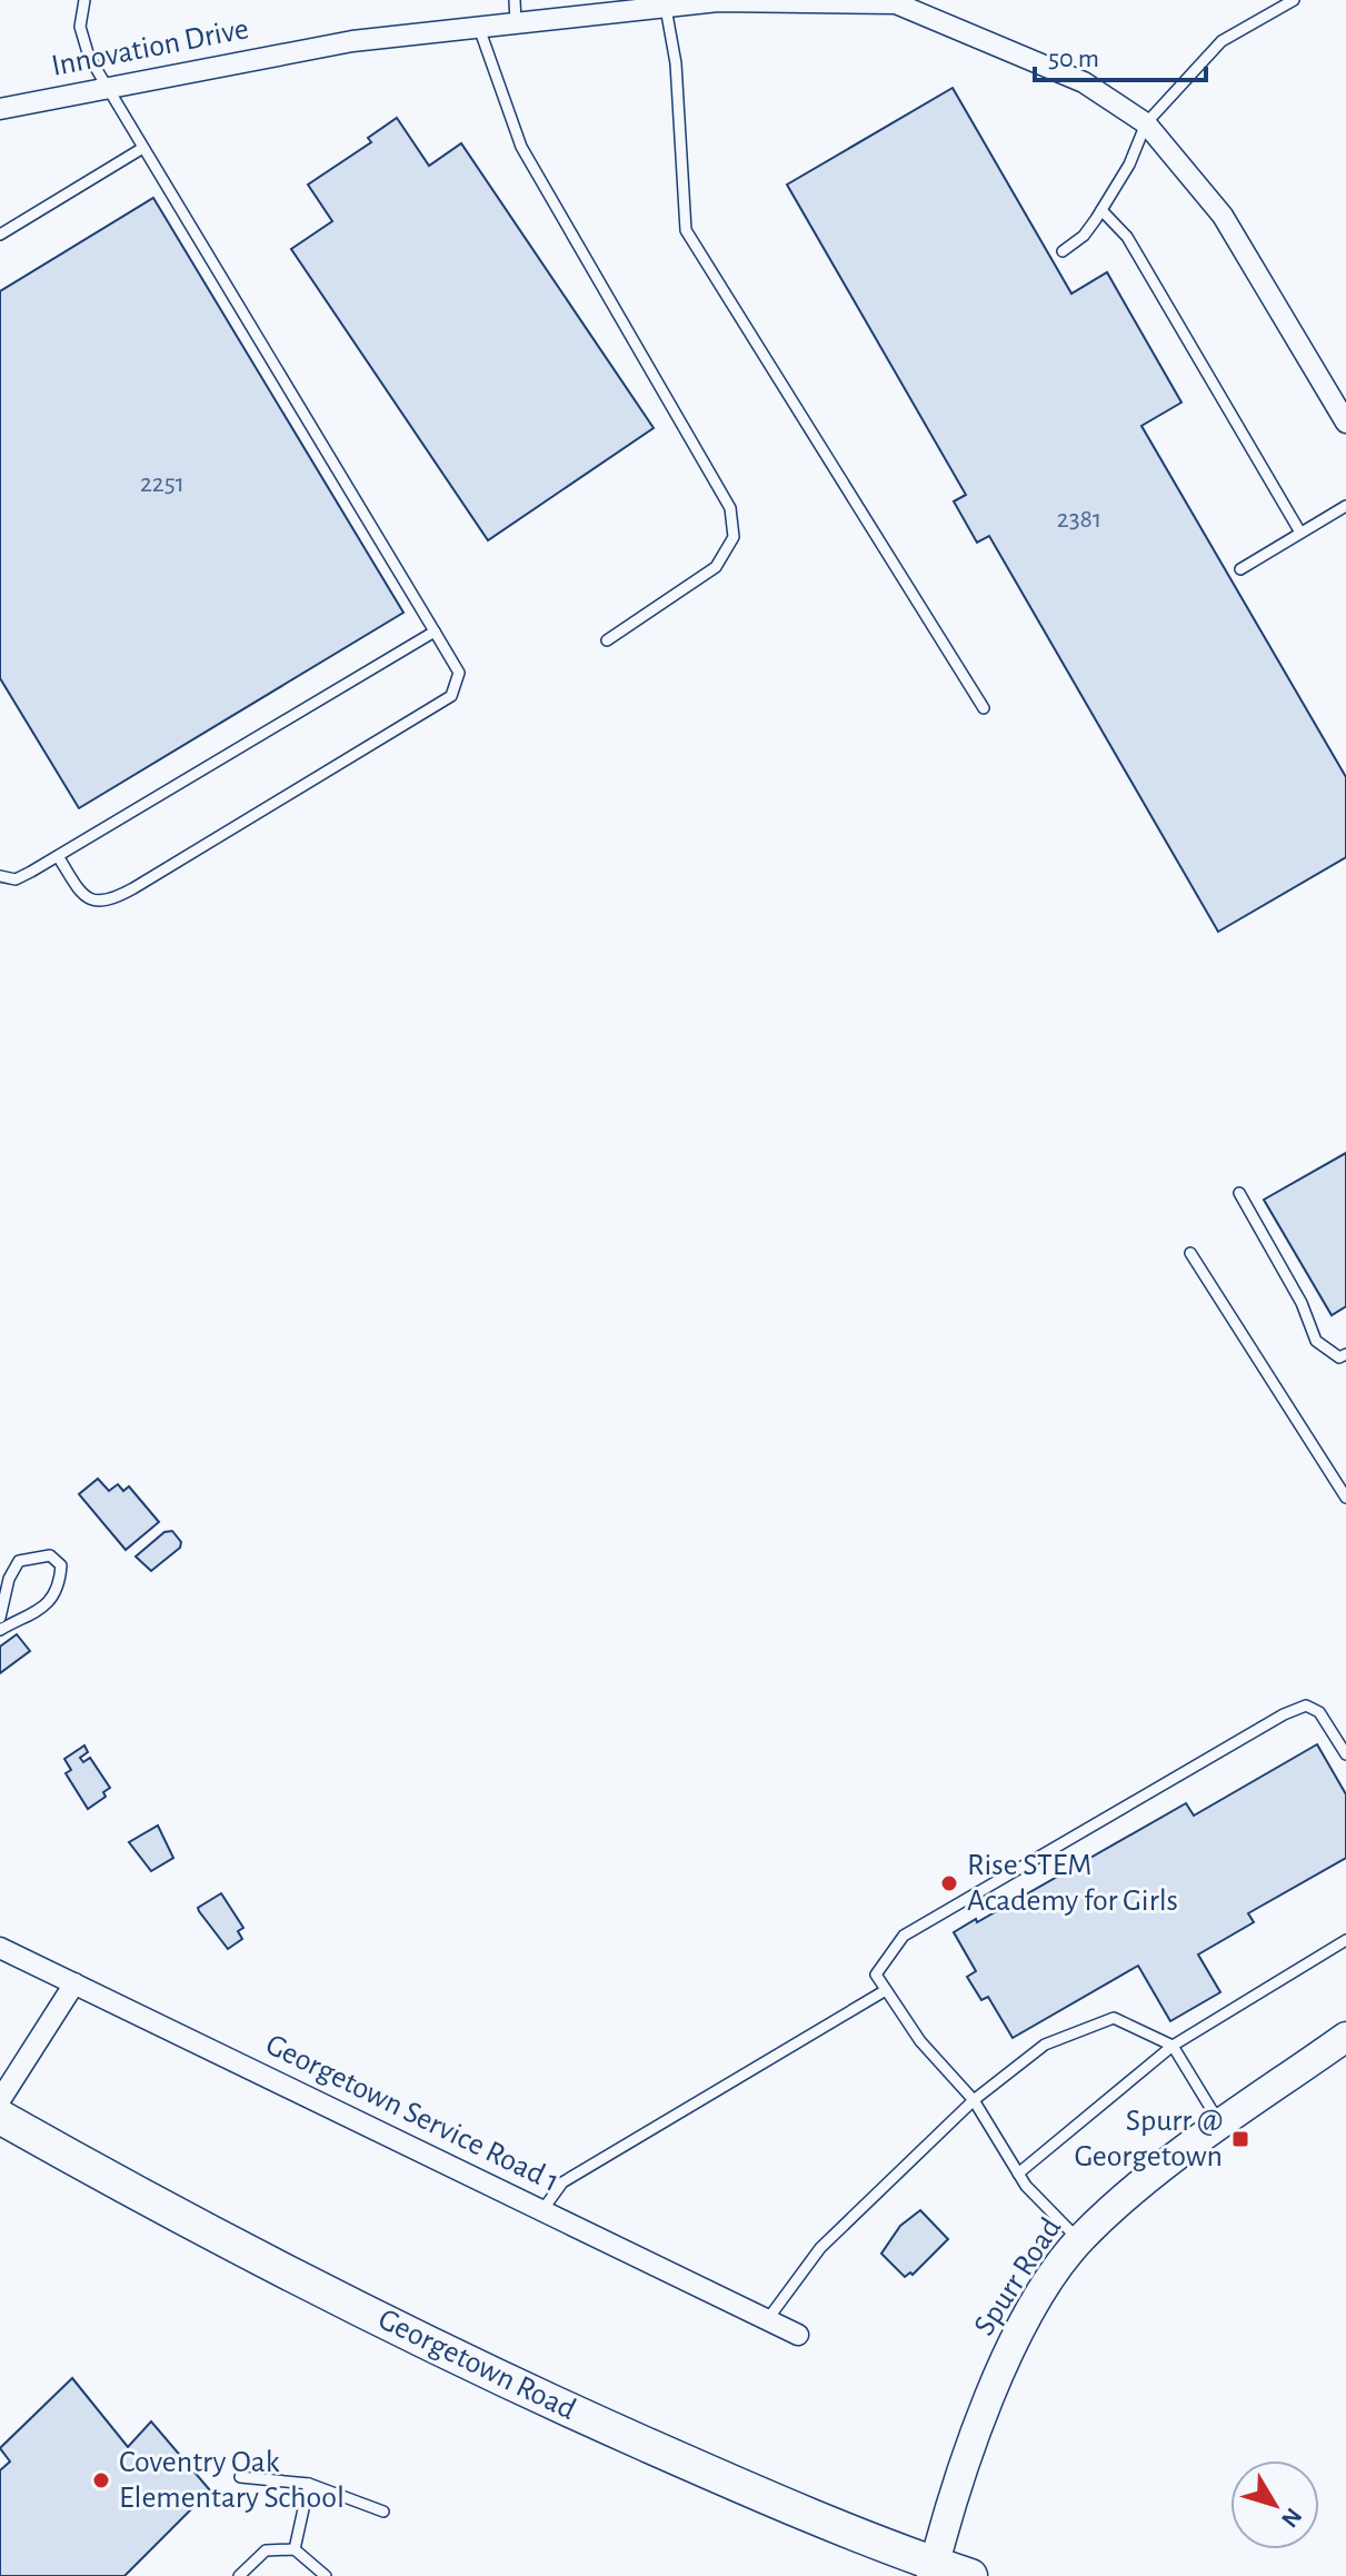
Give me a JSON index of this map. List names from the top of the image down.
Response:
{
  "streets": {
    "main road": ["Georgetown Road"],
    "street": ["Innovation Drive", "Georgetown Service Road 1", "Spurr Road"]
  },
  "crossings": [
    ["Spurr Road", "Georgetown Road"]
  ],
  "places": {
    "other": ["Rise STEM Academy for Girls", "Coventry Oak Elementary School"],
    "transit": ["Spurr @ Georgetown"]
  },
  "house_numbers": ["2251", "2381"],
  "scale_bar": "50 m",
  "north": "bottom right"
}
